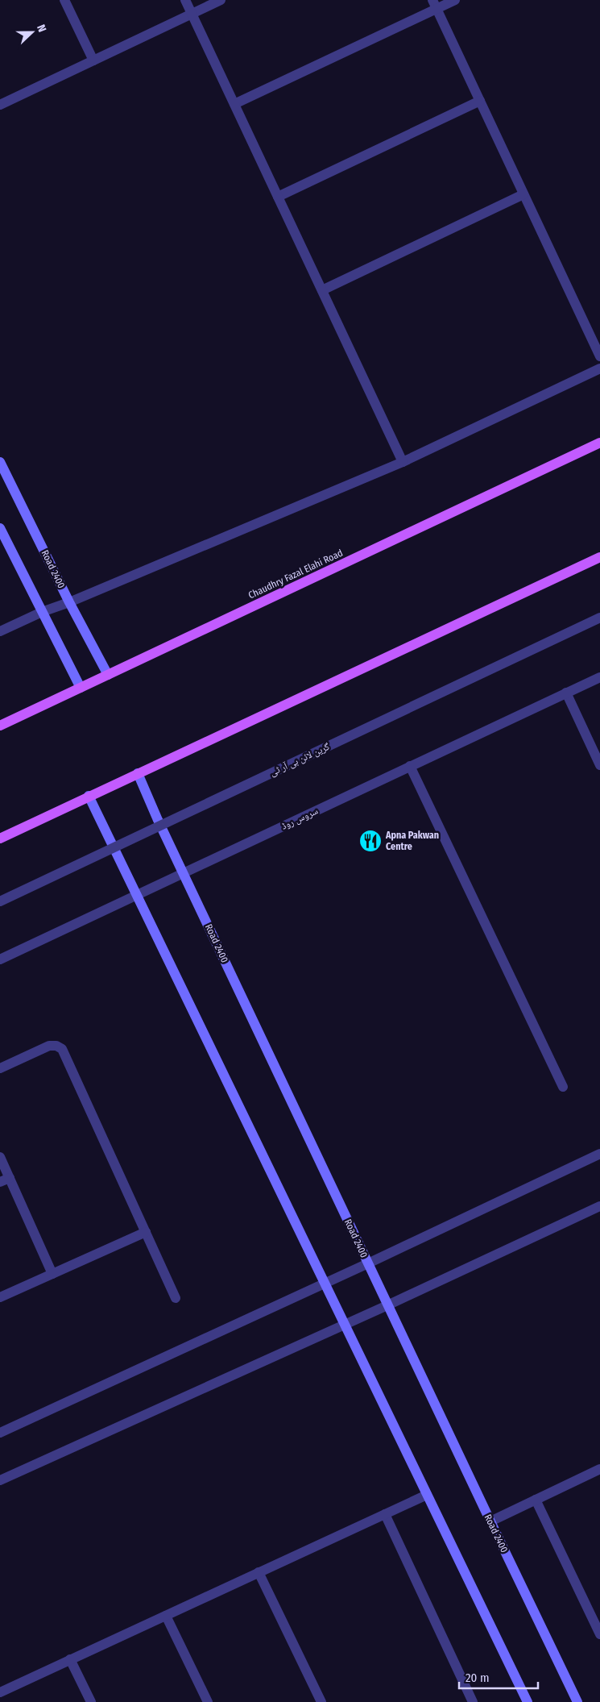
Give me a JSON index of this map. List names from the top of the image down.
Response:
{
  "streets": {
    "main road": ["Road 2400", "Chaudhry Fazal Elahi Road"],
    "street": ["گرین لائن بی آر ٹی", "سروس روڈ"]
  },
  "crossings": [
    ["Road 2400", "Chaudhry Fazal Elahi Road"],
    ["Road 2400", "سروس روڈ"]
  ],
  "places": {
    "restaurant": ["Apna Pakwan Centre"]
  },
  "scale_bar": "20 m",
  "north": "right"
}
